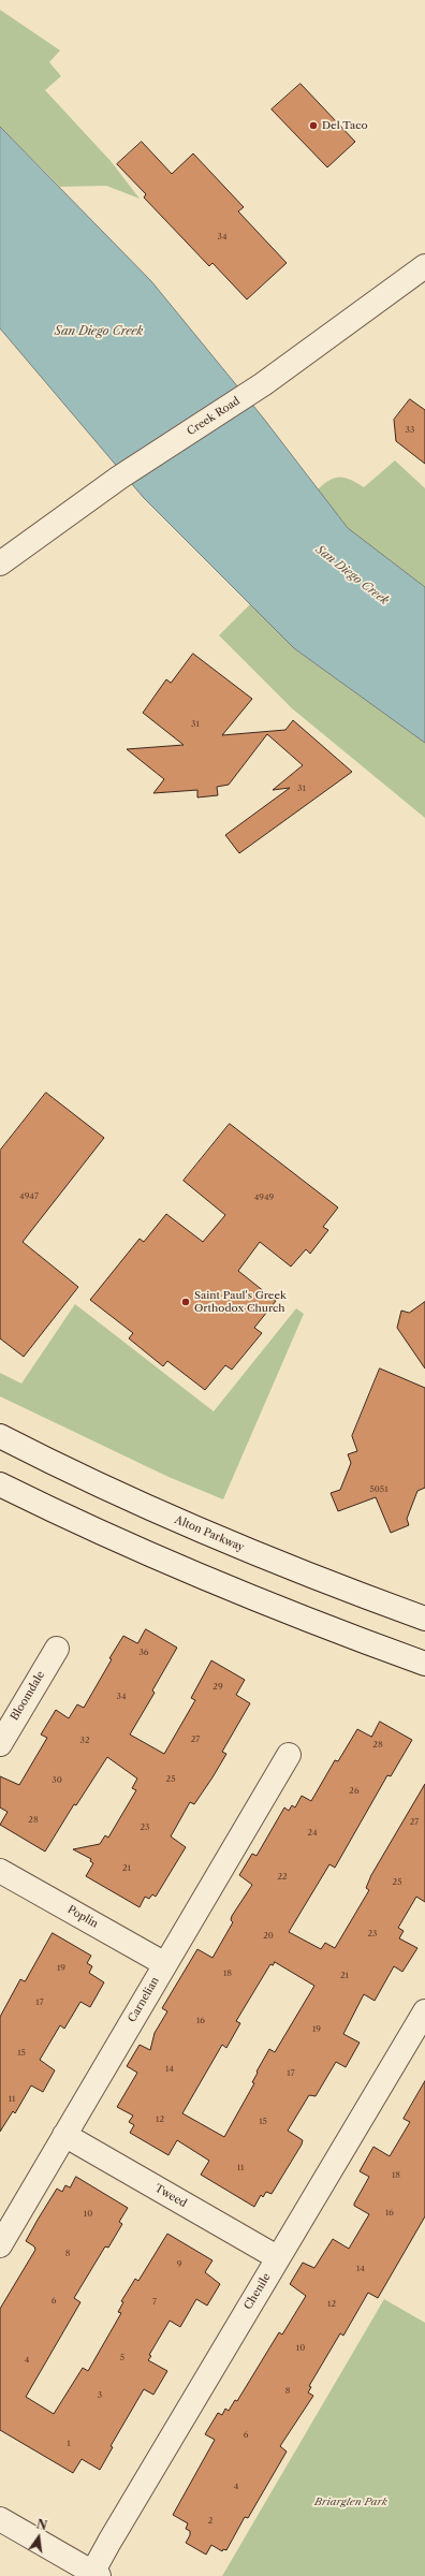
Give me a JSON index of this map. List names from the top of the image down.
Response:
{
  "streets": {
    "street": [
      "Creek Road",
      "Alton Parkway",
      "Bloomdale",
      "Poplin",
      "Carnelian",
      "Tweed",
      "Chenile"
    ]
  },
  "crossings": [
    ["Poplin", "Carnelian"],
    ["Carnelian", "Tweed"],
    ["Tweed", "Chenile"]
  ],
  "water": ["San Diego Creek"],
  "parks": ["Briarglen Park"],
  "places": ["Del Taco", "Saint Paul's Greek Orthodox Church"],
  "house_numbers": [
    "34",
    "33",
    "31",
    "31",
    "4947",
    "4949",
    "5051",
    "36",
    "29",
    "34",
    "27",
    "32",
    "28",
    "25",
    "30",
    "26",
    "28",
    "27",
    "23",
    "24",
    "21",
    "22",
    "25",
    "23",
    "20",
    "19",
    "18",
    "21",
    "17",
    "16",
    "19",
    "15",
    "14",
    "17",
    "11",
    "12",
    "15",
    "11",
    "18",
    "16",
    "10",
    "8",
    "9",
    "14",
    "6",
    "7",
    "12",
    "10",
    "5",
    "4",
    "8",
    "3",
    "6",
    "1",
    "4",
    "2"
  ],
  "north": "top"
}
